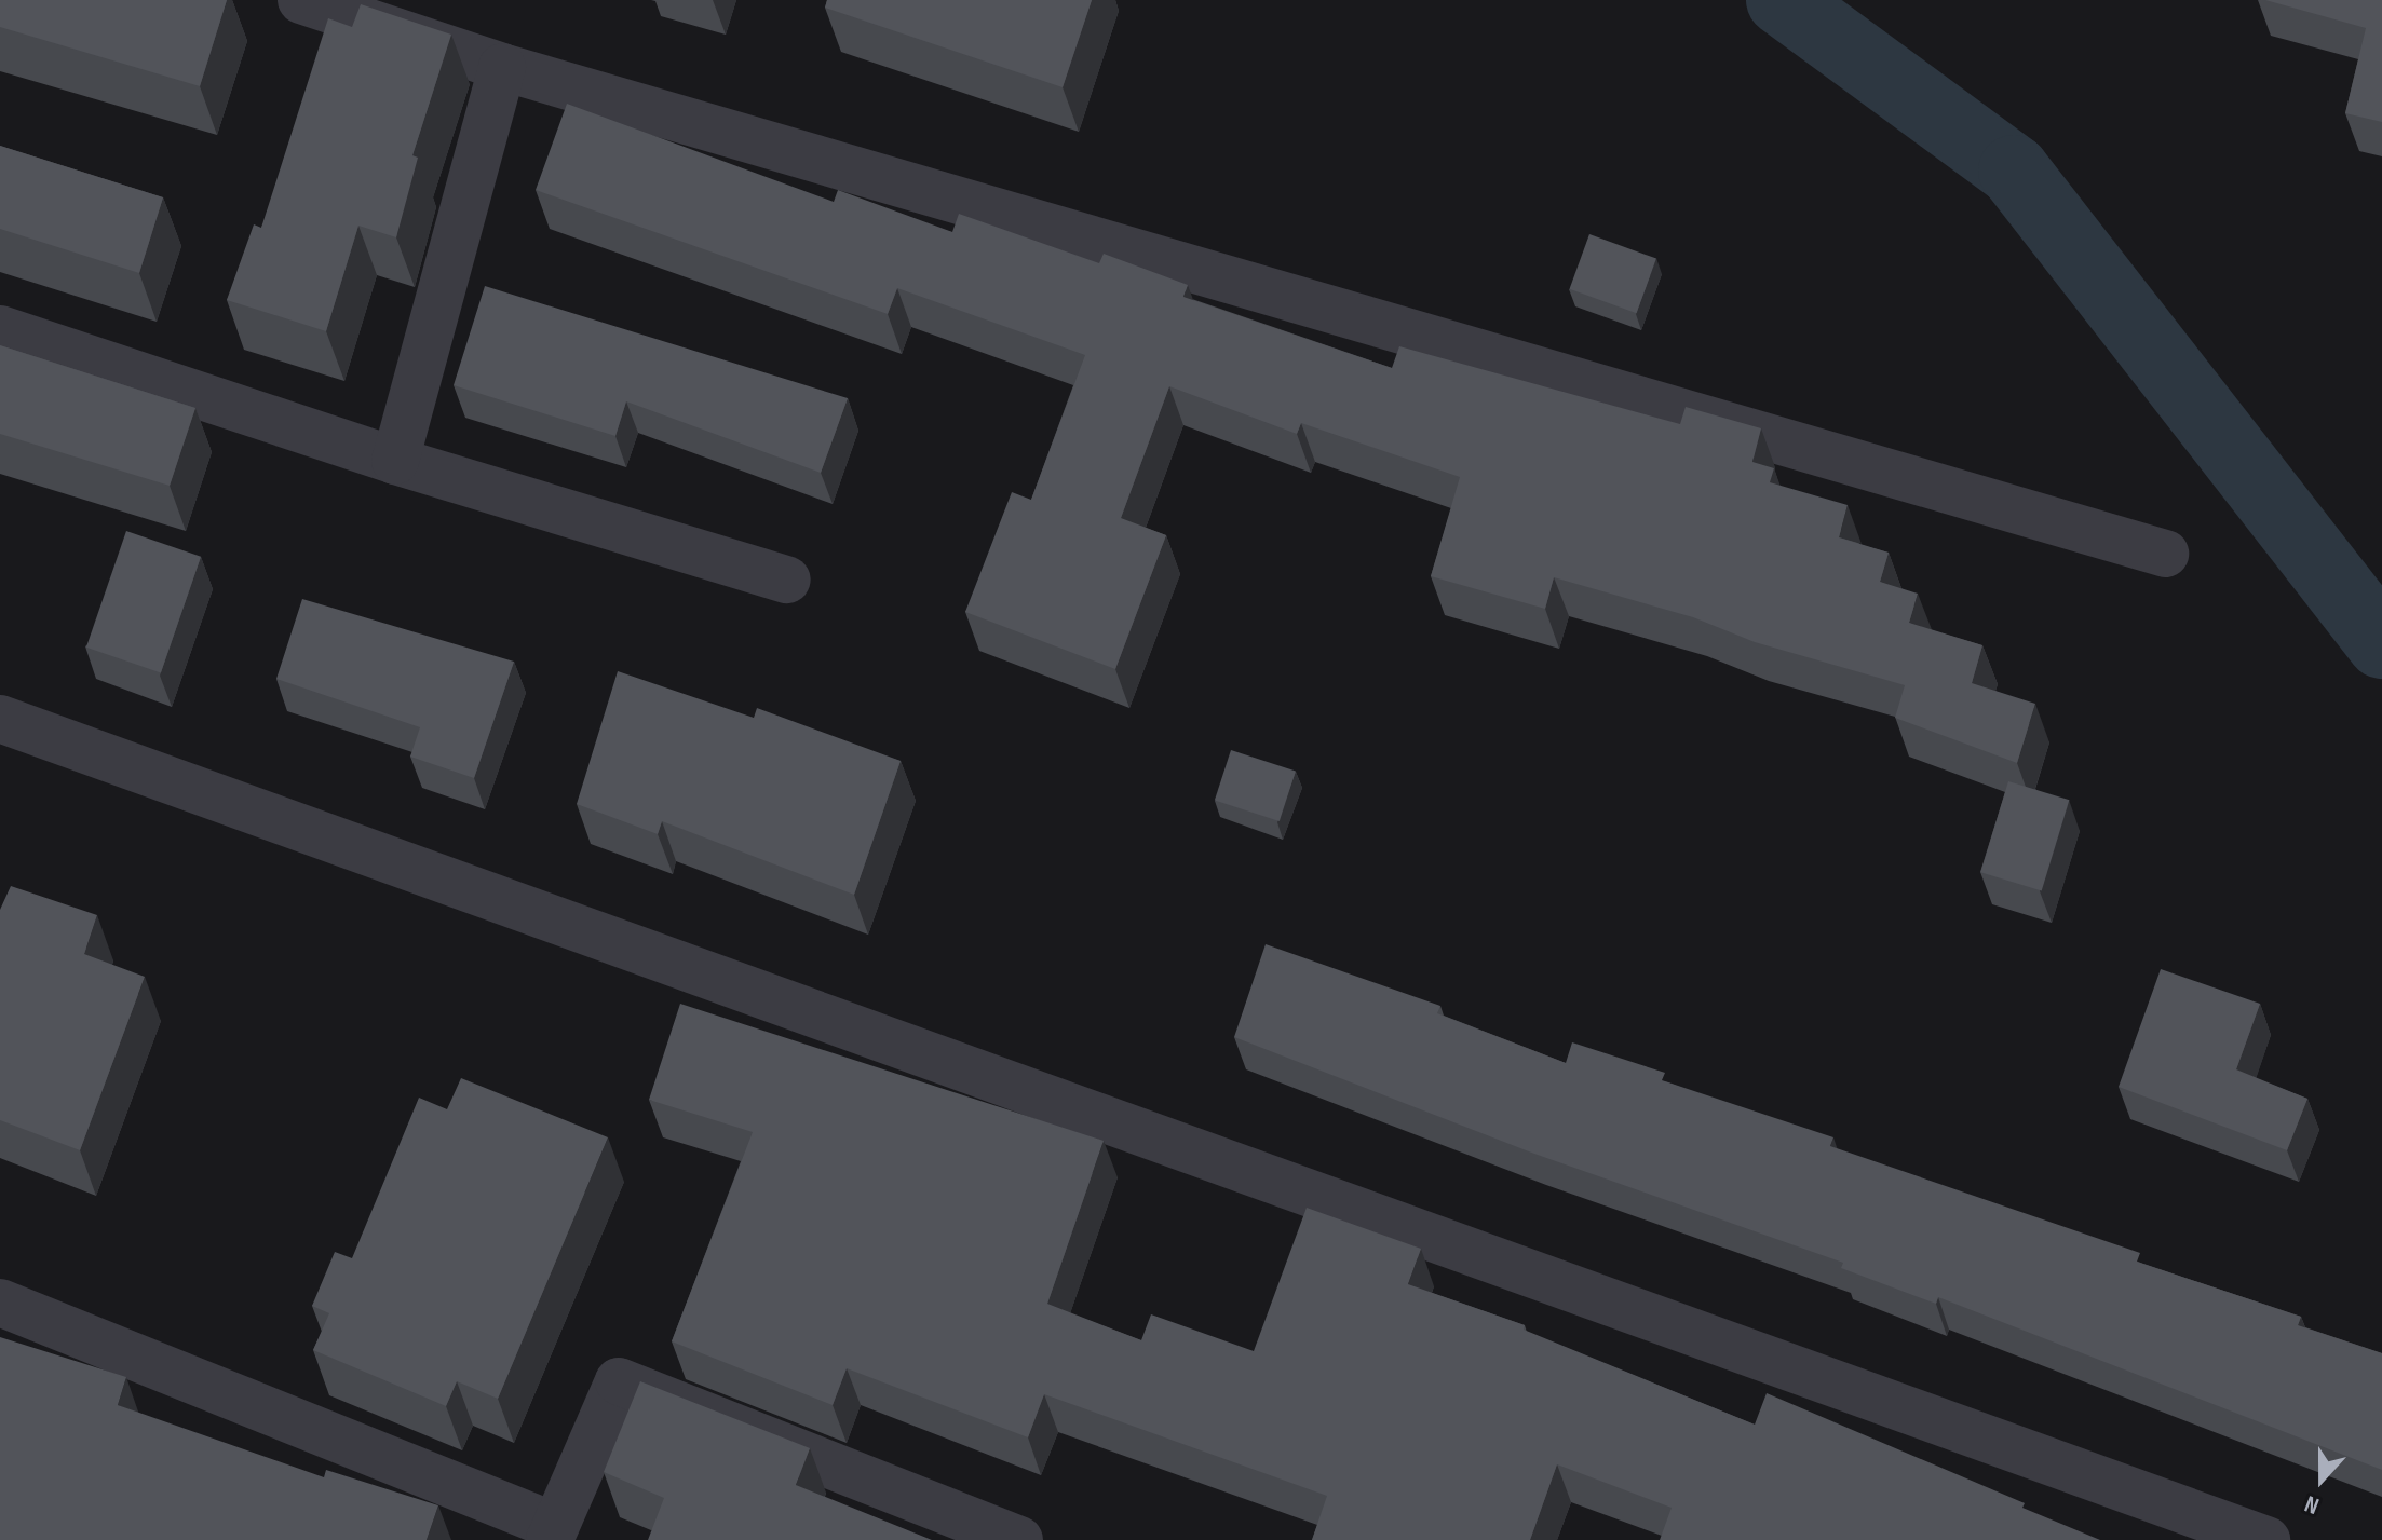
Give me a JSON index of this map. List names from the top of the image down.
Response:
{
  "north": "bottom"
}
